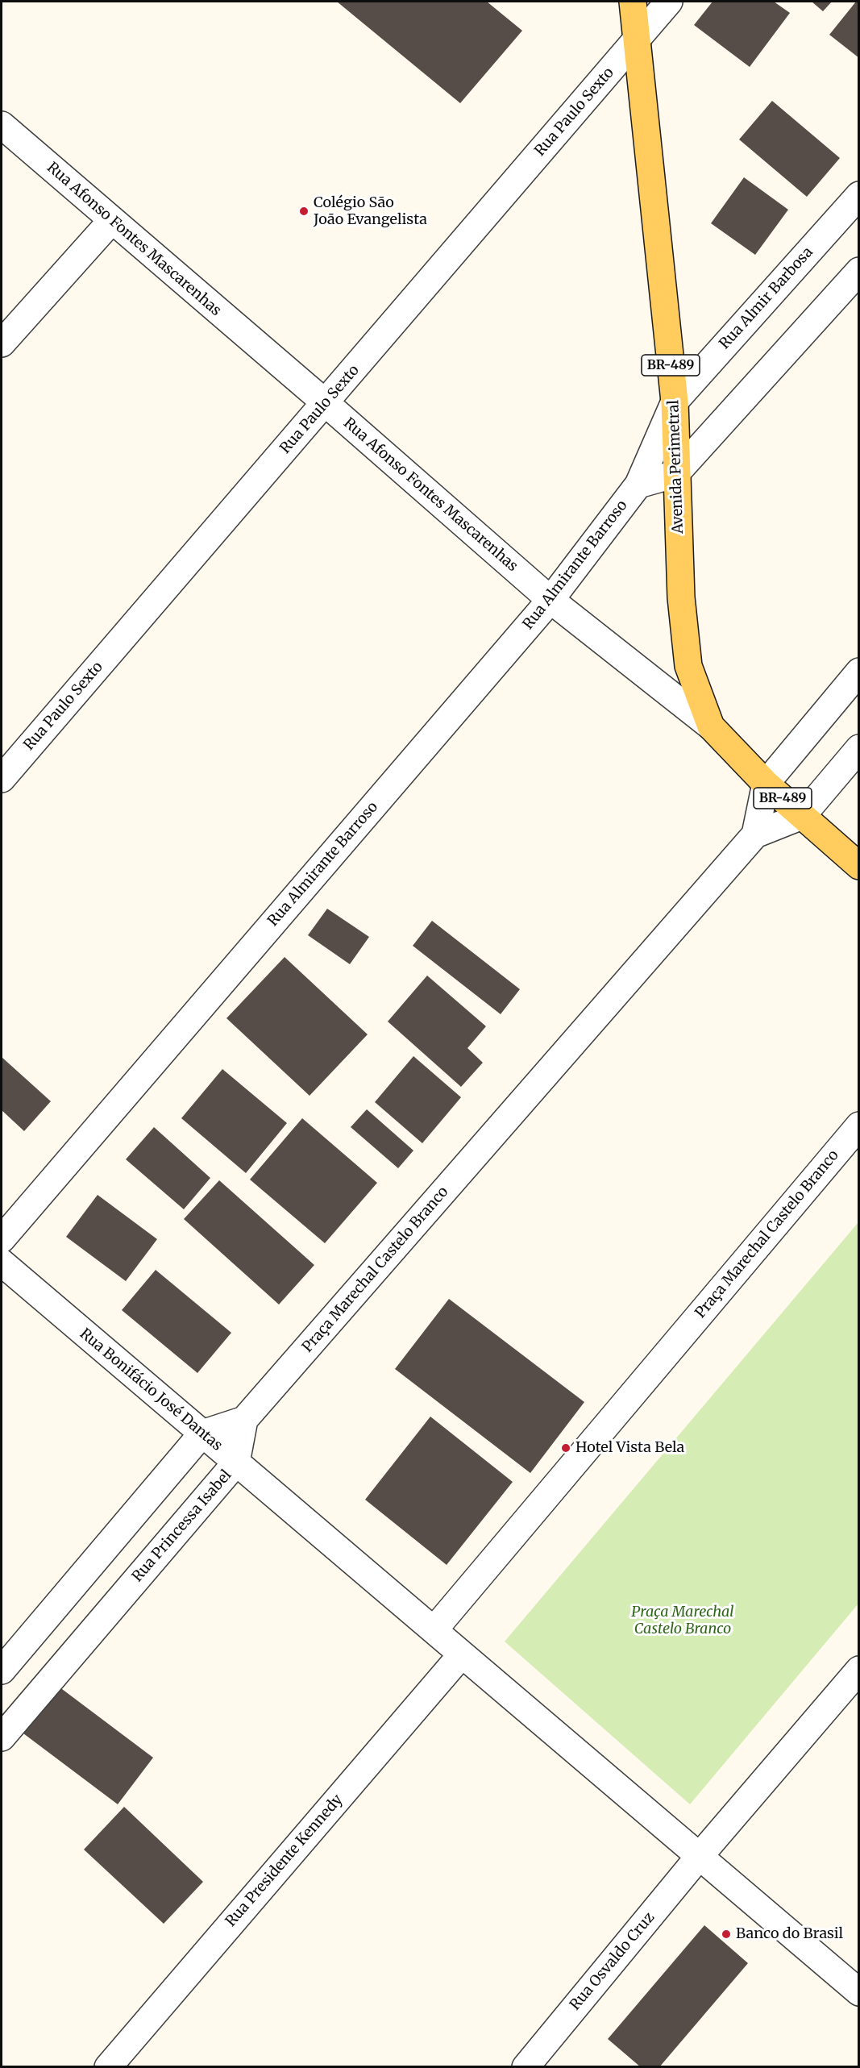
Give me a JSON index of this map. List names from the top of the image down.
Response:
{
  "streets": {
    "main road": ["BR-489", "Avenida Perimetral"],
    "street": [
      "Rua Paulo Sexto",
      "Rua Afonso Fontes Mascarenhas",
      "Rua Almir Barbosa",
      "Rua Almirante Barroso",
      "Praça Marechal Castelo Branco",
      "Rua Bonifácio José Dantas",
      "Rua Princessa Isabel",
      "Rua Presidente Kennedy",
      "Rua Osvaldo Cruz"
    ]
  },
  "crossings": [
    ["Rua Paulo Sexto", "Rua Afonso Fontes Mascarenhas"],
    ["Rua Paulo Sexto", "Avenida Perimetral"],
    ["Rua Afonso Fontes Mascarenhas", "BR-489"],
    ["Rua Afonso Fontes Mascarenhas", "Avenida Perimetral"],
    ["Rua Afonso Fontes Mascarenhas", "Rua Almirante Barroso"],
    ["Rua Almir Barbosa", "Avenida Perimetral"],
    ["Rua Almir Barbosa", "Rua Almirante Barroso"],
    ["BR-489", "Avenida Perimetral"],
    ["Avenida Perimetral", "Rua Almirante Barroso"],
    ["Praça Marechal Castelo Branco", "Rua Bonifácio José Dantas"],
    ["Praça Marechal Castelo Branco", "Rua Princessa Isabel"],
    ["Rua Bonifácio José Dantas", "Rua Princessa Isabel"]
  ],
  "parks": ["Praça Marechal Castelo Branco"],
  "places": ["Colégio São João Evangelista", "Hotel Vista Bela", "Banco do Brasil"]
}
